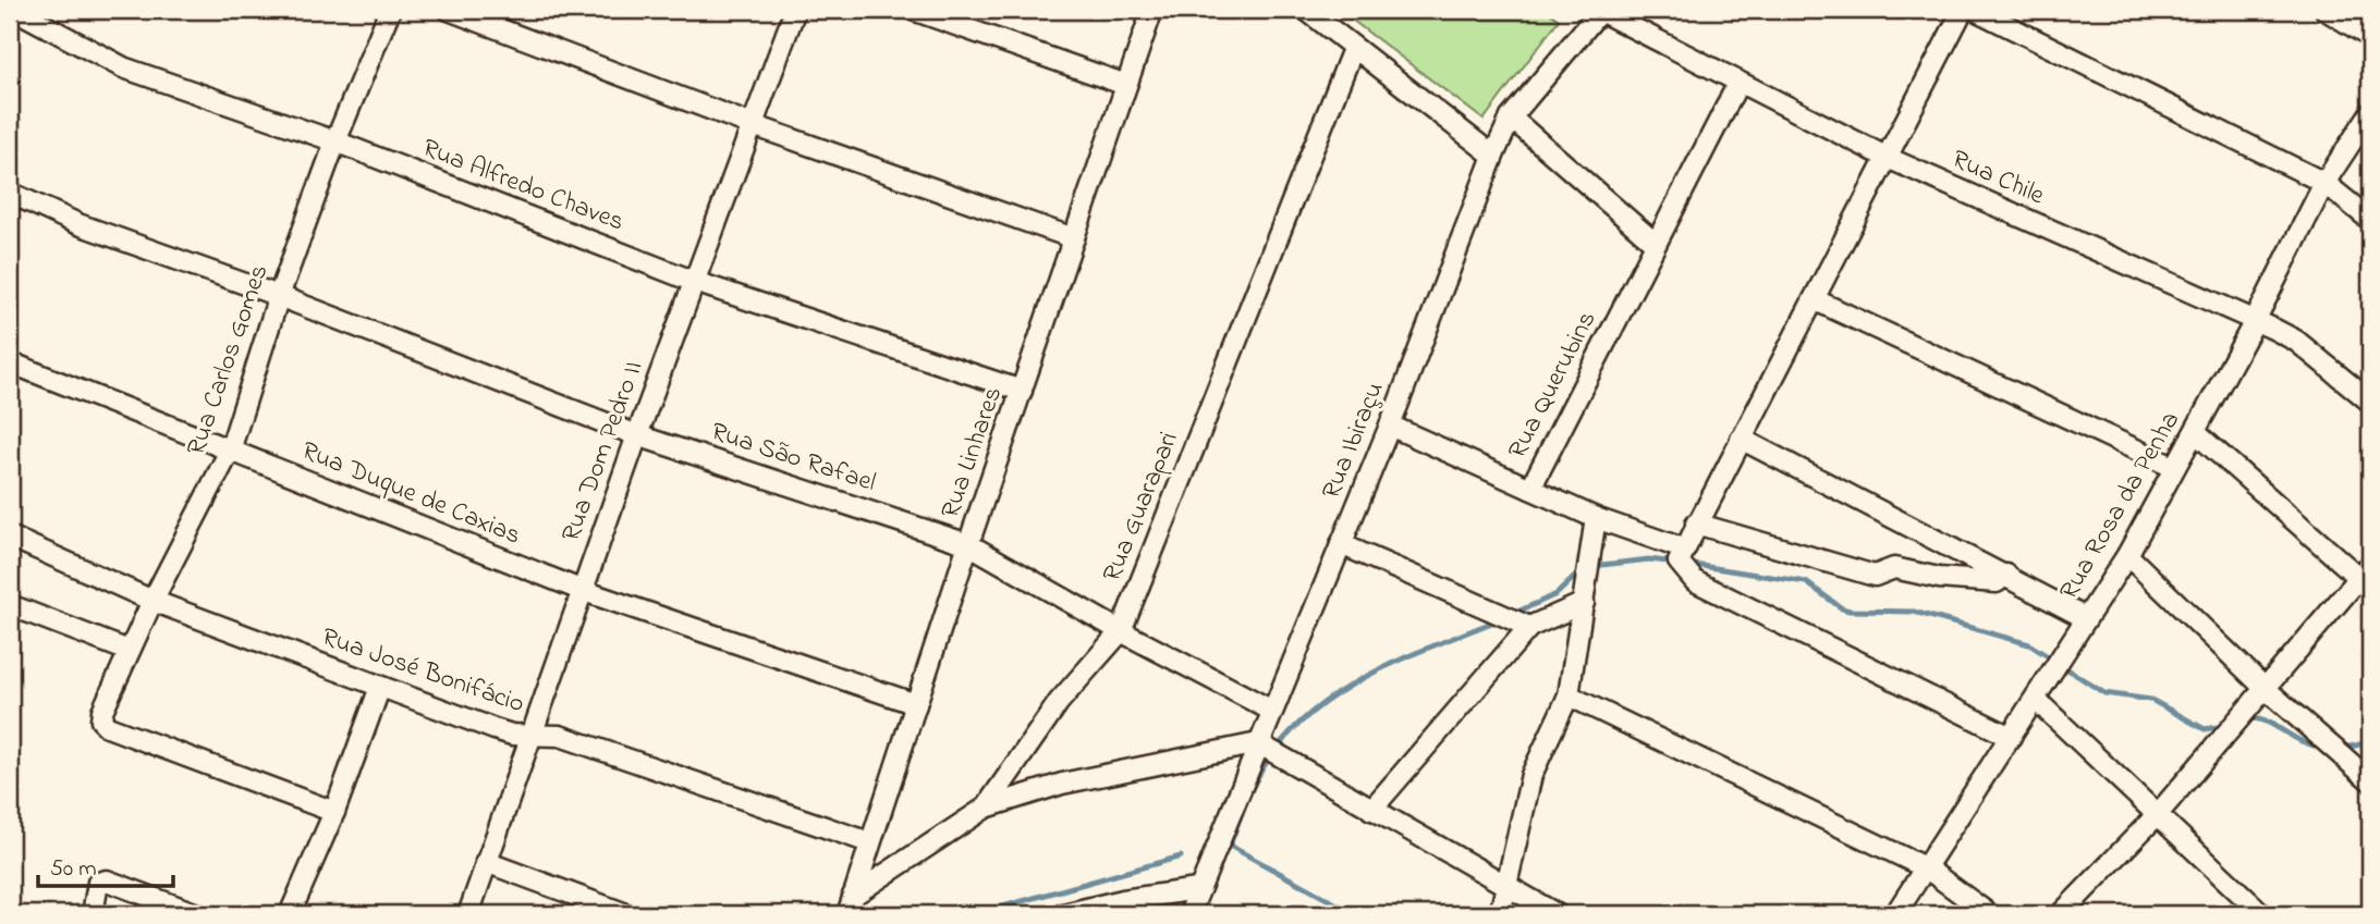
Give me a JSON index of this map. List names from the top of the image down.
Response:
{
  "streets": {
    "street": [
      "Rua Chile",
      "Rua Alfredo Chaves",
      "Rua Carlos Gomes",
      "Rua Querubins",
      "Rua Ibiraçu",
      "Rua Dom Pedro II",
      "Rua Linhares",
      "Rua São Rafael",
      "Rua Duque de Caxias",
      "Rua Rosa da Penha",
      "Rua Guarapari",
      "Rua José Bonifácio"
    ]
  },
  "crossings": [
    ["Rua Chile", "Rua Querubins"],
    ["Rua Chile", "Rua Ibiraçu"],
    ["Rua Chile", "Rua Rosa da Penha"],
    ["Rua Alfredo Chaves", "Rua Carlos Gomes"],
    ["Rua Alfredo Chaves", "Rua Dom Pedro II"],
    ["Rua Alfredo Chaves", "Rua Linhares"],
    ["Rua Carlos Gomes", "Rua São Rafael"],
    ["Rua Carlos Gomes", "Rua Duque de Caxias"],
    ["Rua Carlos Gomes", "Rua José Bonifácio"],
    ["Rua Ibiraçu", "Rua São Rafael"],
    ["Rua Dom Pedro II", "Rua São Rafael"],
    ["Rua Dom Pedro II", "Rua Duque de Caxias"],
    ["Rua Dom Pedro II", "Rua José Bonifácio"],
    ["Rua Linhares", "Rua São Rafael"],
    ["Rua Linhares", "Rua Duque de Caxias"],
    ["Rua Linhares", "Rua Guarapari"],
    ["Rua Linhares", "Rua José Bonifácio"],
    ["Rua São Rafael", "Rua Guarapari"]
  ],
  "scale_bar": "50 m"
}
